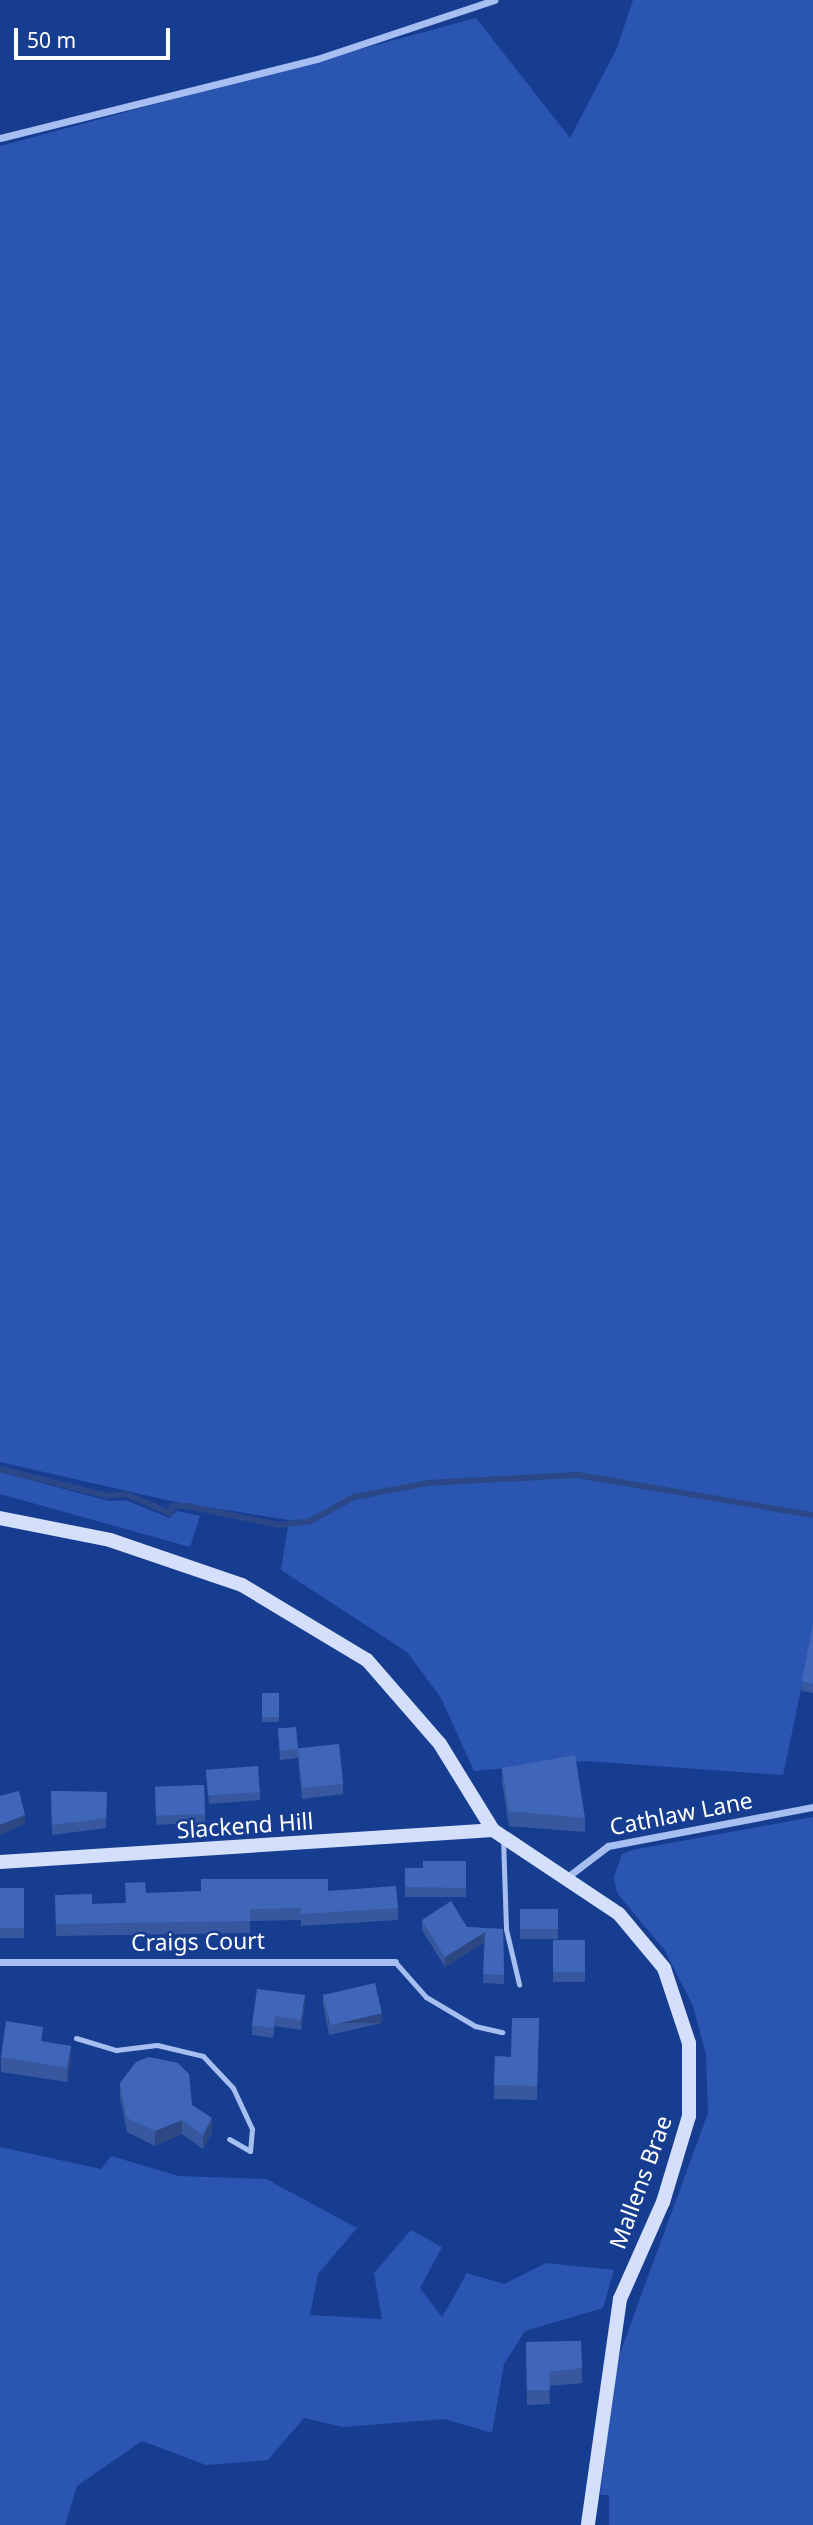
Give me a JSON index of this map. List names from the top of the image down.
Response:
{
  "streets": {
    "main road": ["Slackend Hill", "Mallens Brae"],
    "street": ["Cathlaw Lane", "Craigs Court"]
  },
  "crossings": [
    ["Cathlaw Lane", "Mallens Brae"],
    ["Slackend Hill", "Mallens Brae"]
  ],
  "scale_bar": "50 m"
}
